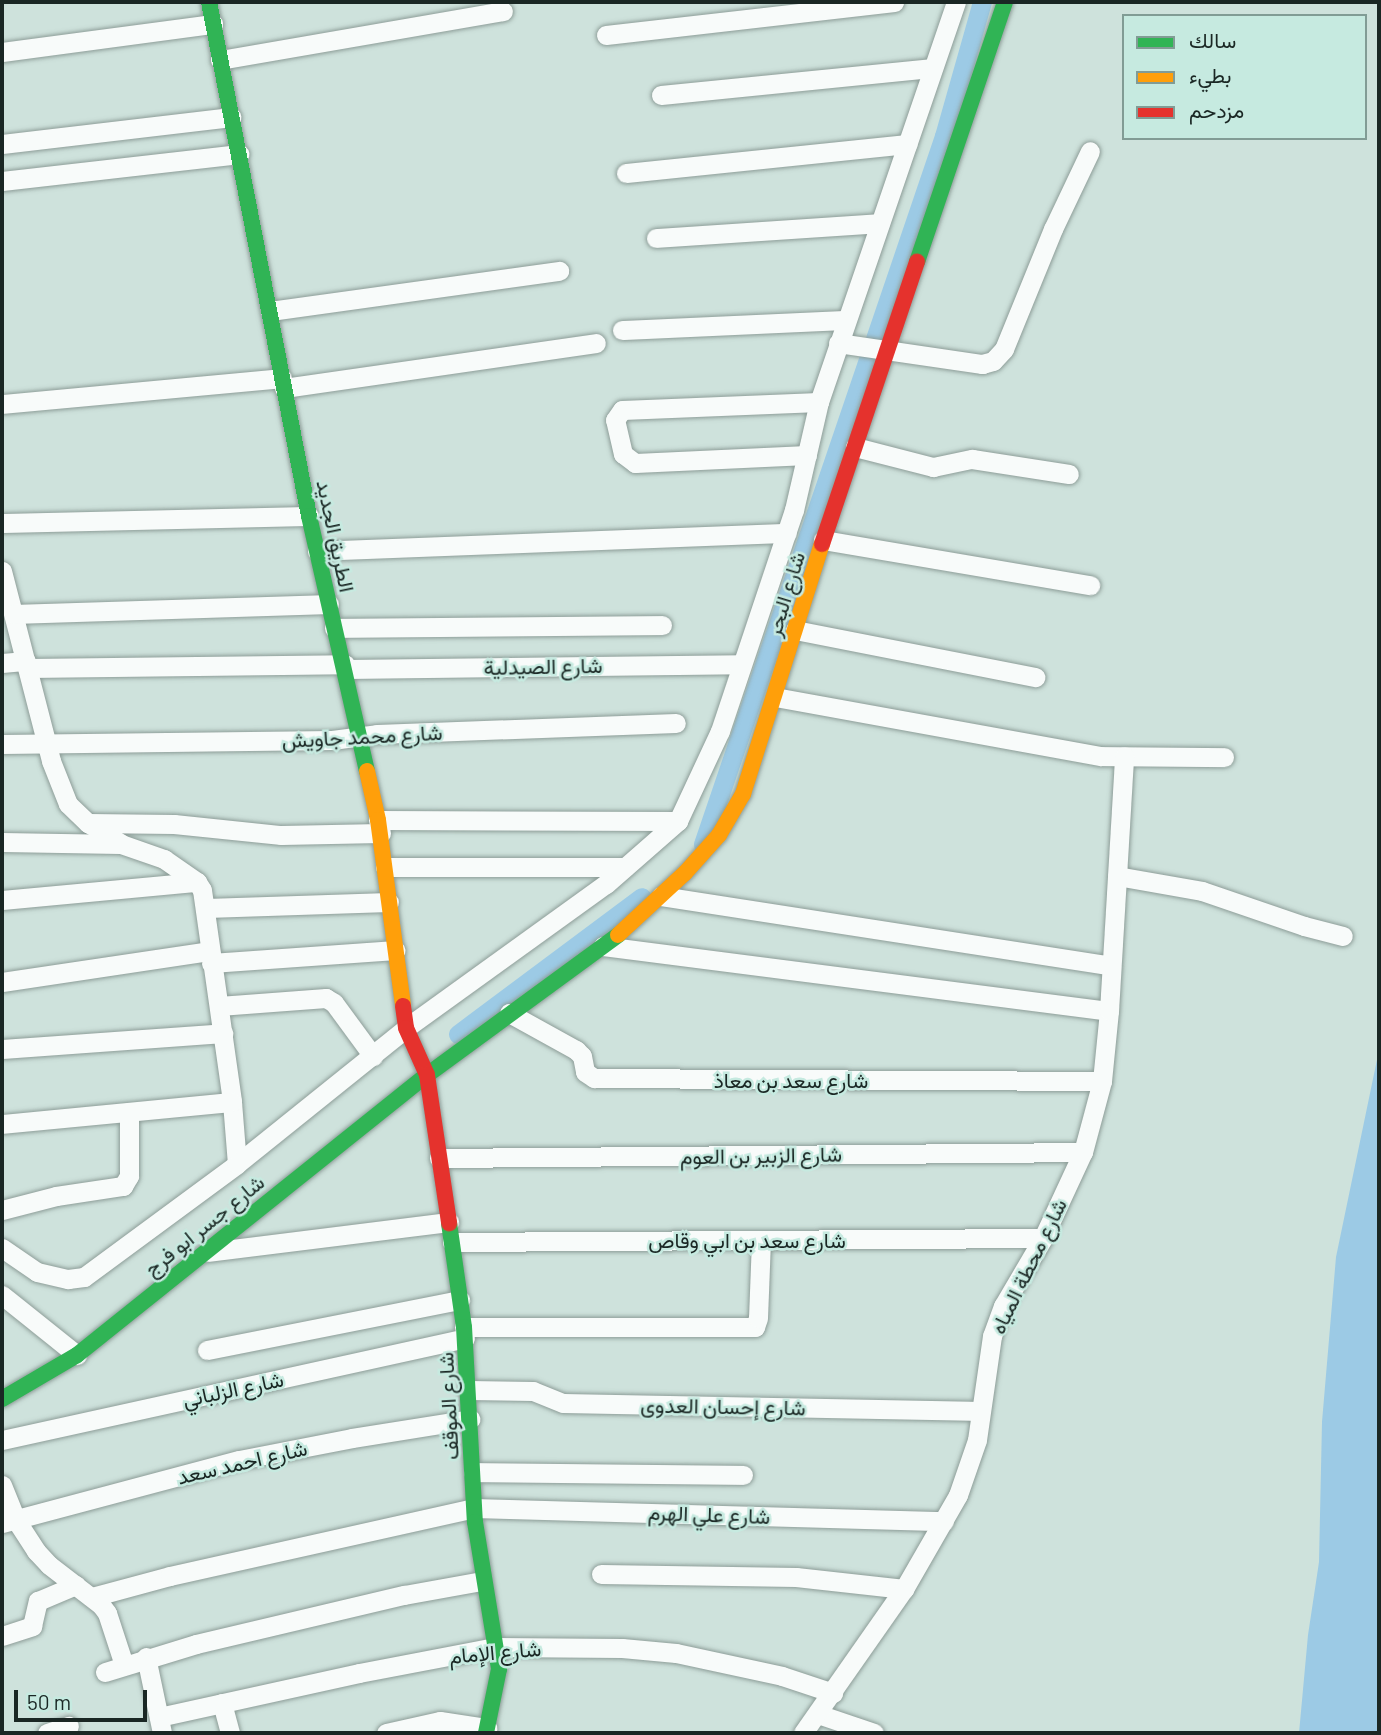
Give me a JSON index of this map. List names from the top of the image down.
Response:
{
  "streets": {
    "street": [
      "الطريق الجديد",
      "شارع البحر",
      "شارع الصيدلية",
      "شارع محمد جاويش",
      "شارع سعد بن معاذ",
      "شارع الزبير بن العوم",
      "شارع جسر ابو فرج",
      "شارع سعد بن ابي وقاص",
      "شارع محطة المياه",
      "شارع الزلباني",
      "شارع الموقف",
      "شارع إحسان العدوى",
      "شارع احمد سعد",
      "شارع علي الهرم",
      "شارع الإمام"
    ]
  },
  "crossings": [
    ["الطريق الجديد", "شارع البحر"],
    ["الطريق الجديد", "شارع الصيدلية"],
    ["الطريق الجديد", "شارع محمد جاويش"],
    ["الطريق الجديد", "شارع جسر ابو فرج"],
    ["الطريق الجديد", "شارع الموقف"],
    ["شارع البحر", "شارع سعد بن معاذ"],
    ["شارع البحر", "شارع جسر ابو فرج"],
    ["شارع البحر", "شارع الموقف"],
    ["شارع سعد بن معاذ", "شارع محطة المياه"],
    ["شارع الزبير بن العوم", "شارع محطة المياه"],
    ["شارع الزبير بن العوم", "شارع الموقف"],
    ["شارع جسر ابو فرج", "شارع سعد بن ابي وقاص"],
    ["شارع جسر ابو فرج", "شارع الموقف"],
    ["شارع سعد بن ابي وقاص", "شارع محطة المياه"],
    ["شارع سعد بن ابي وقاص", "شارع الزلباني"],
    ["شارع سعد بن ابي وقاص", "شارع الموقف"],
    ["شارع محطة المياه", "شارع إحسان العدوى"],
    ["شارع محطة المياه", "شارع علي الهرم"],
    ["شارع محطة المياه", "شارع الإمام"],
    ["شارع الزلباني", "شارع الموقف"],
    ["شارع الموقف", "شارع إحسان العدوى"],
    ["شارع الموقف", "شارع احمد سعد"],
    ["شارع الموقف", "شارع علي الهرم"],
    ["شارع الموقف", "شارع الإمام"]
  ],
  "legend": ["سالك", "بطيء", "مزدحم"],
  "scale_bar": "50 m"
}
